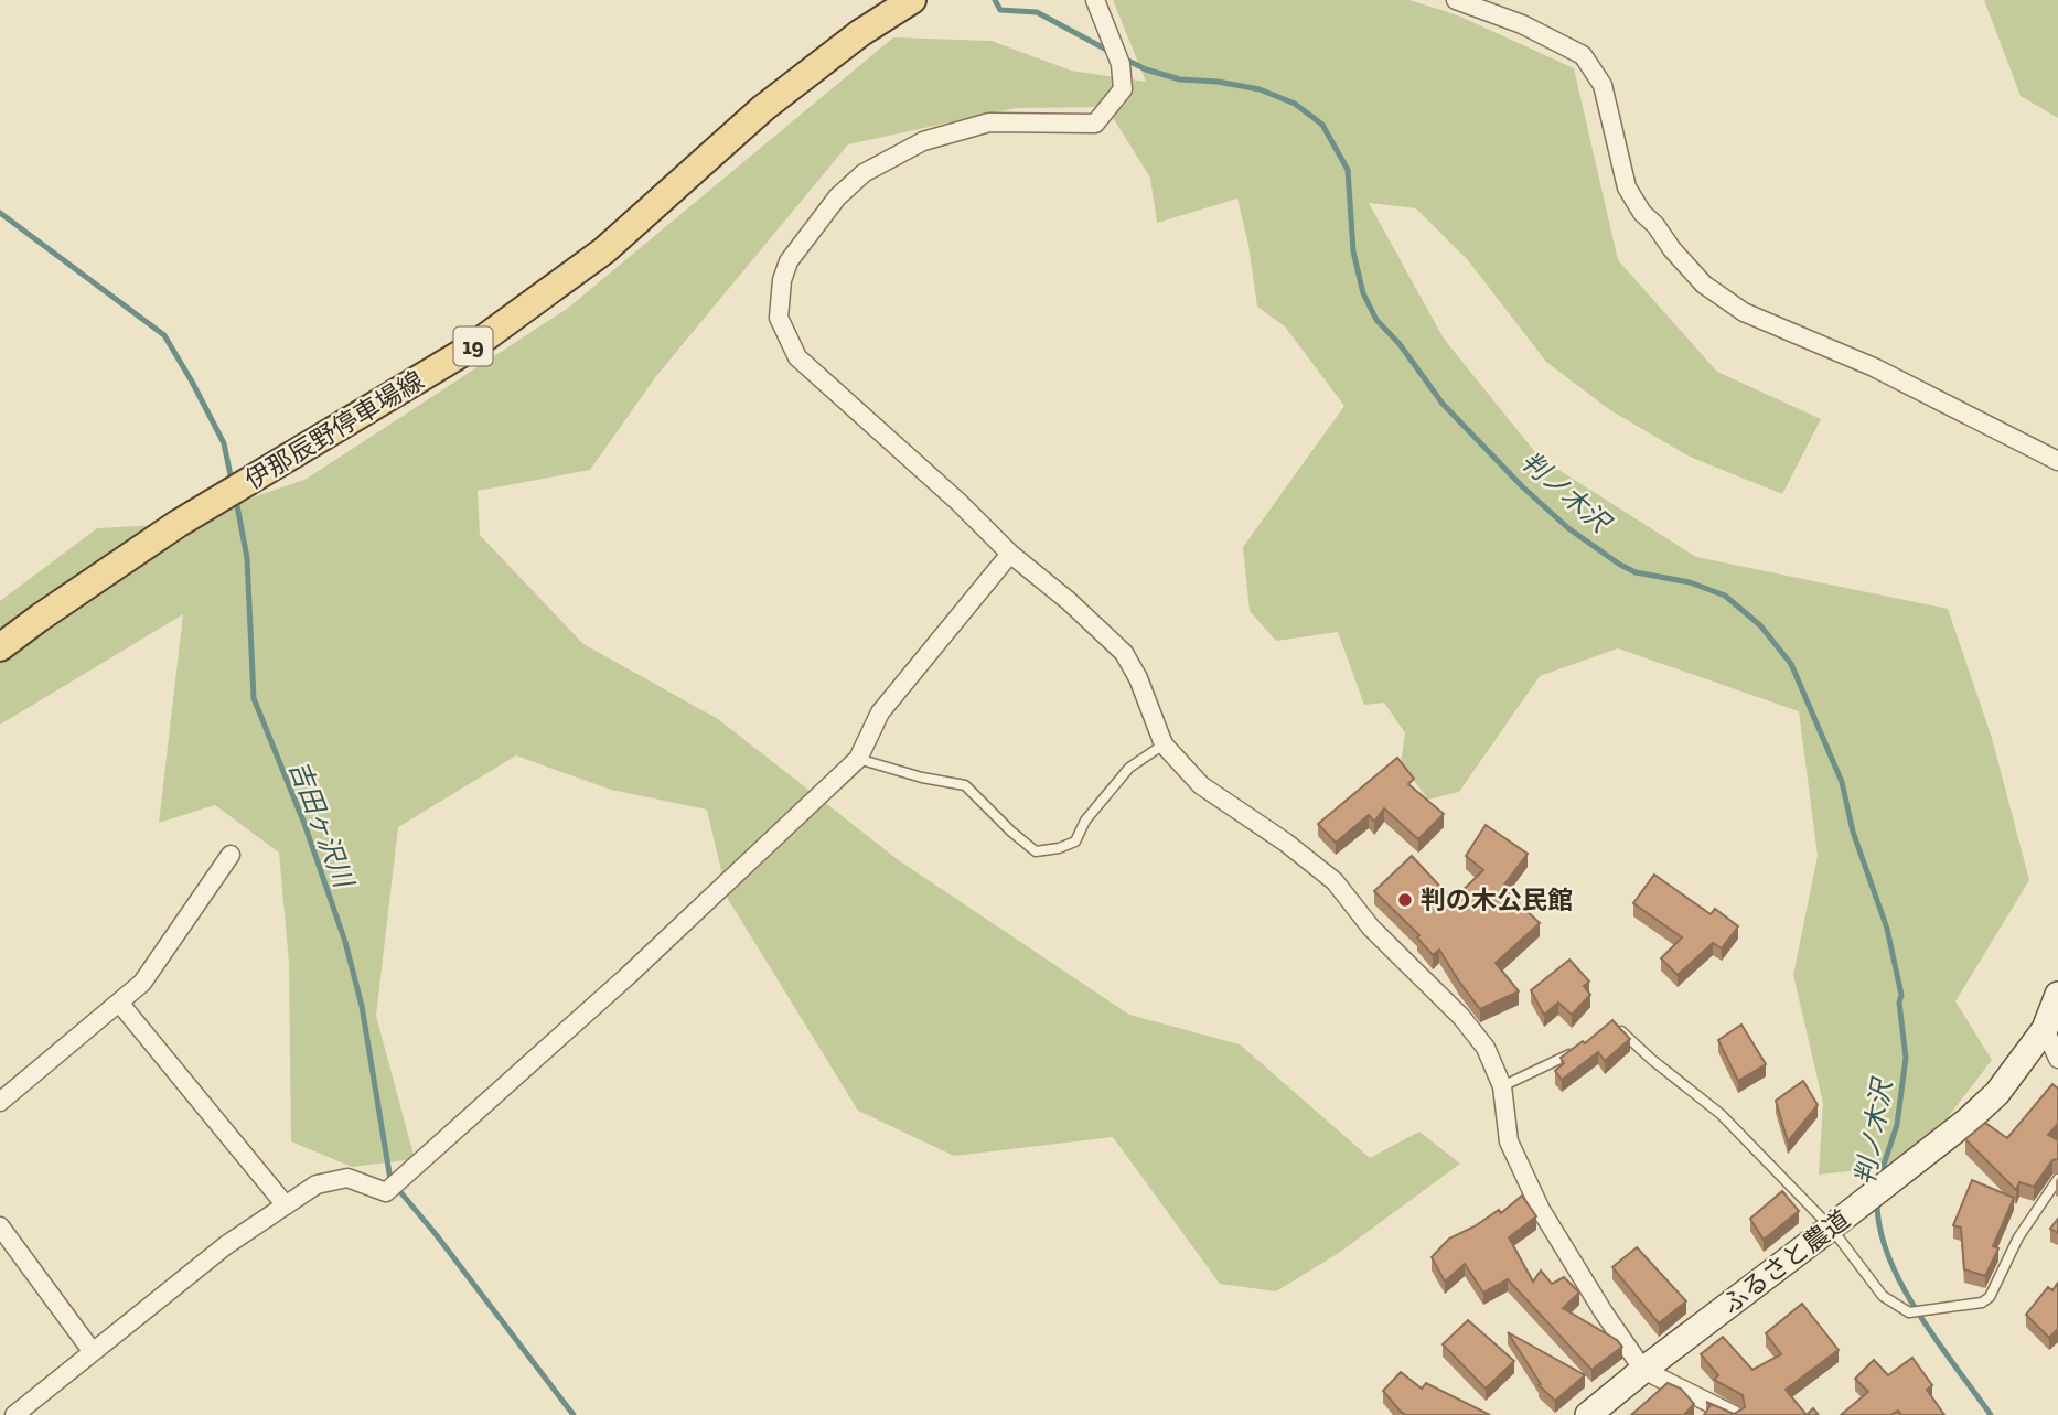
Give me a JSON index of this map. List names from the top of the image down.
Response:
{
  "streets": {
    "main road": ["19", "伊那辰野停車場線"],
    "street": ["ふるさと農道"]
  },
  "water": ["判ノ木沢", "吉田ヶ沢川"],
  "places": ["判の木公民館"]
}
